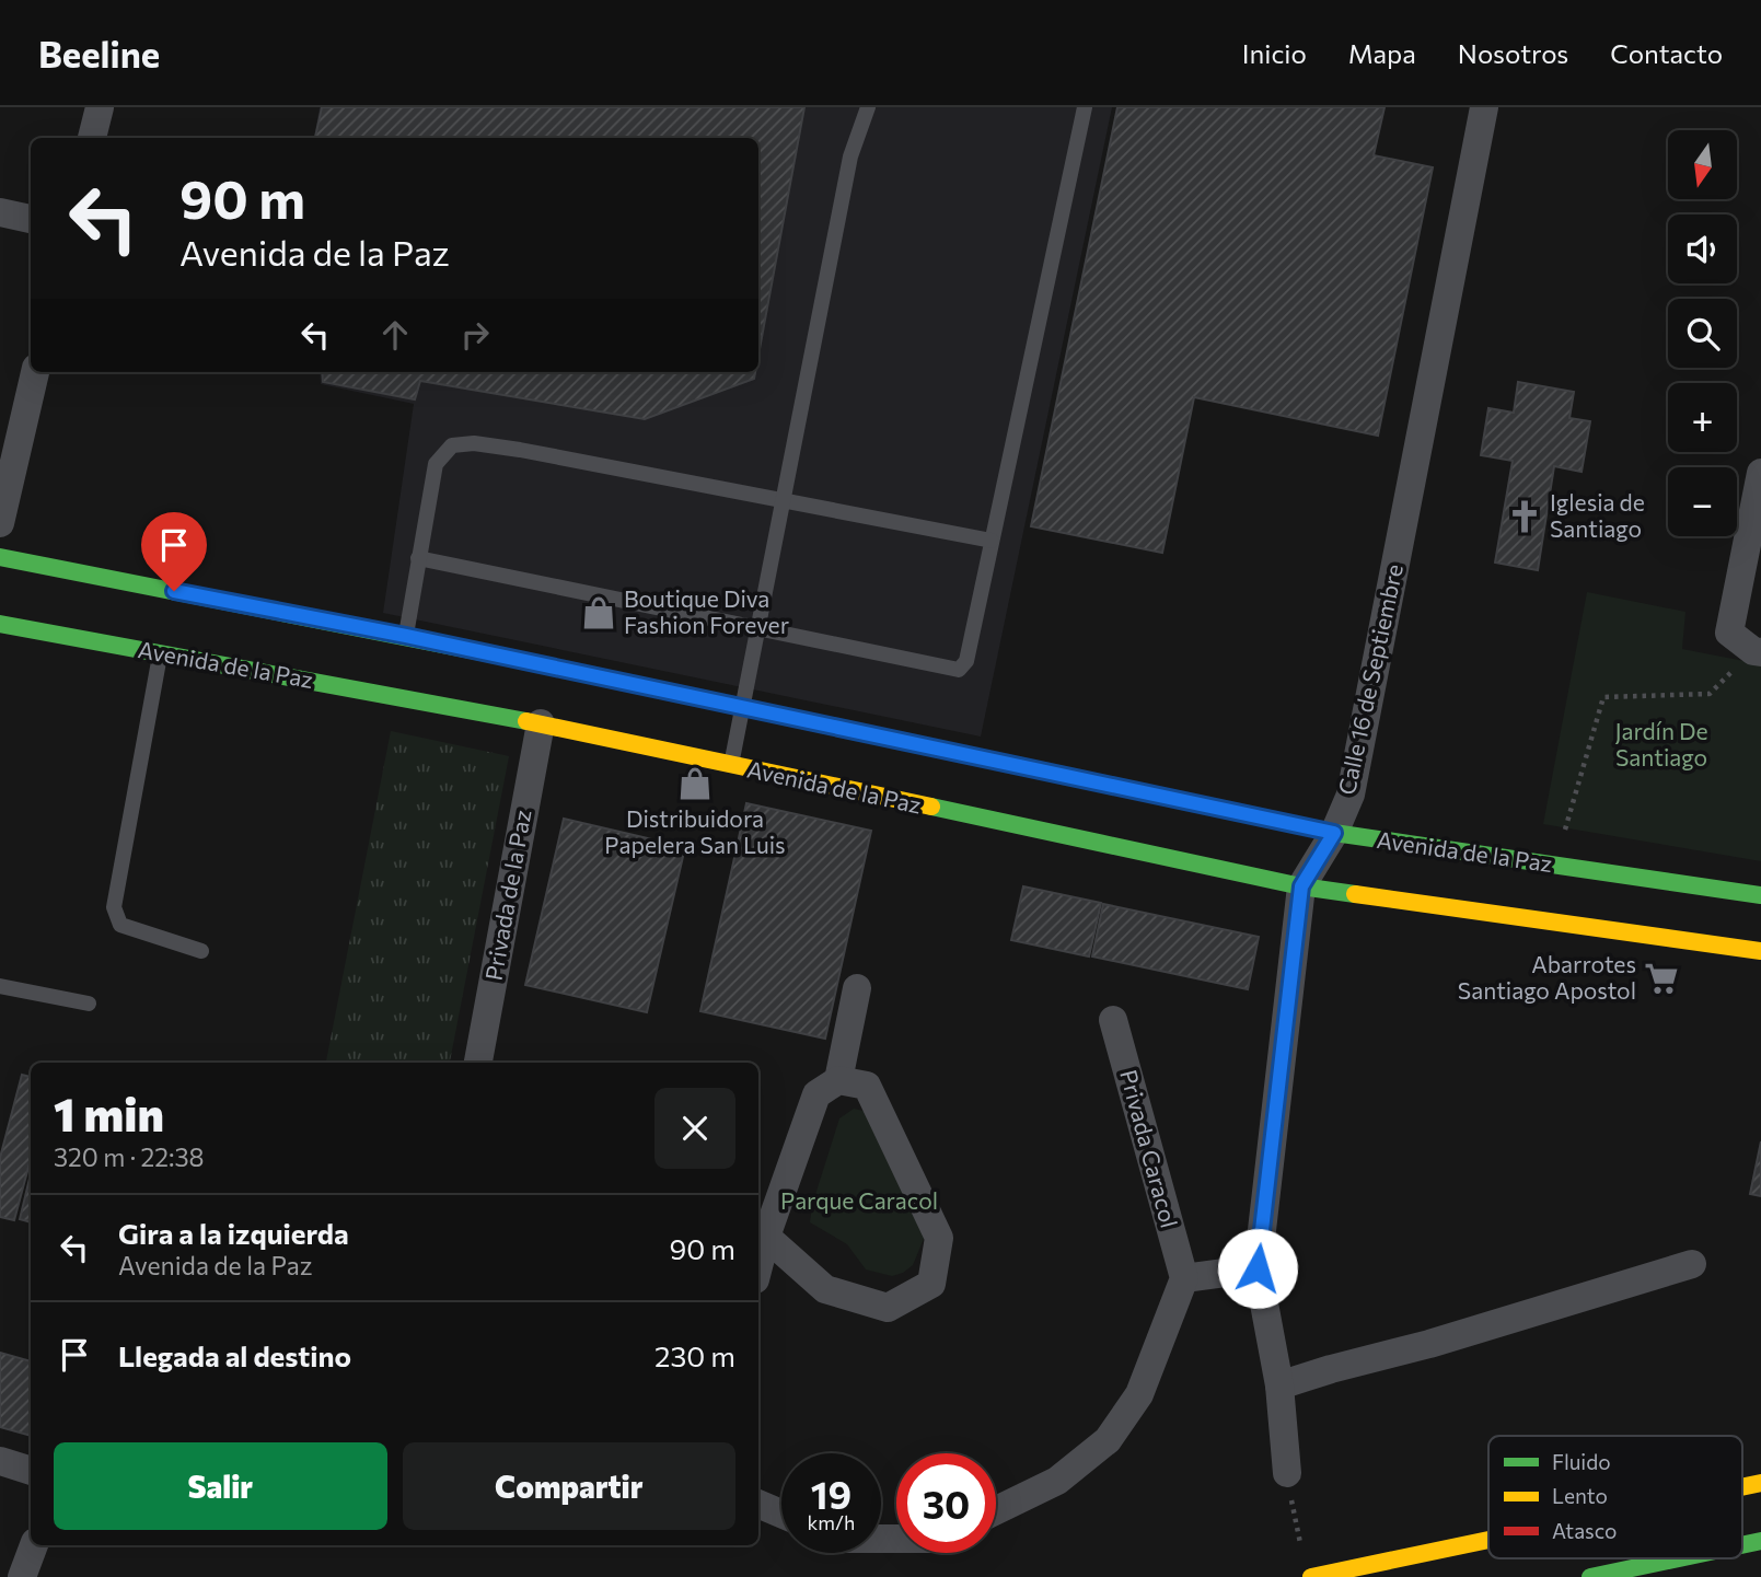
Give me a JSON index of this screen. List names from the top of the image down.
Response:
{
  "streets": {
    "street": [
      "Avenida de la Paz",
      "Calle 16 de Septiembre",
      "Privada de la Paz",
      "Privada Caracol"
    ]
  },
  "crossings": [
    ["Avenida de la Paz", "Calle 16 de Septiembre"],
    ["Avenida de la Paz", "Privada de la Paz"]
  ],
  "parks": ["Jardín De Santiago", "Parque Caracol"],
  "places": {
    "church": ["Iglesia de Santiago"],
    "shop": ["Boutique Diva Fashion Forever", "Distribuidora Papelera San Luis"],
    "supermarket": ["Abarrotes Santiago Apostol"]
  },
  "legend": ["Fluido", "Lento", "Atasco"],
  "north": "bottom",
  "page": {
    "header": "Beeline",
    "nav": [
      "Inicio",
      "Mapa",
      "Nosotros",
      "Contacto"
    ],
    "map_buttons": ["+", "−"],
    "turn": ["90 m", "Avenida de la Paz"],
    "heading": ["1 min", "320 m · 22:38"],
    "list": [
      {
        "name": "Gira a la izquierda",
        "note": "Avenida de la Paz",
        "value": "90 m"
      },
      {
        "name": "Llegada al destino",
        "value": "230 m"
      }
    ],
    "buttons": ["Salir", "Compartir"],
    "speed": "19 km/h",
    "limit": "30"
  }
}
